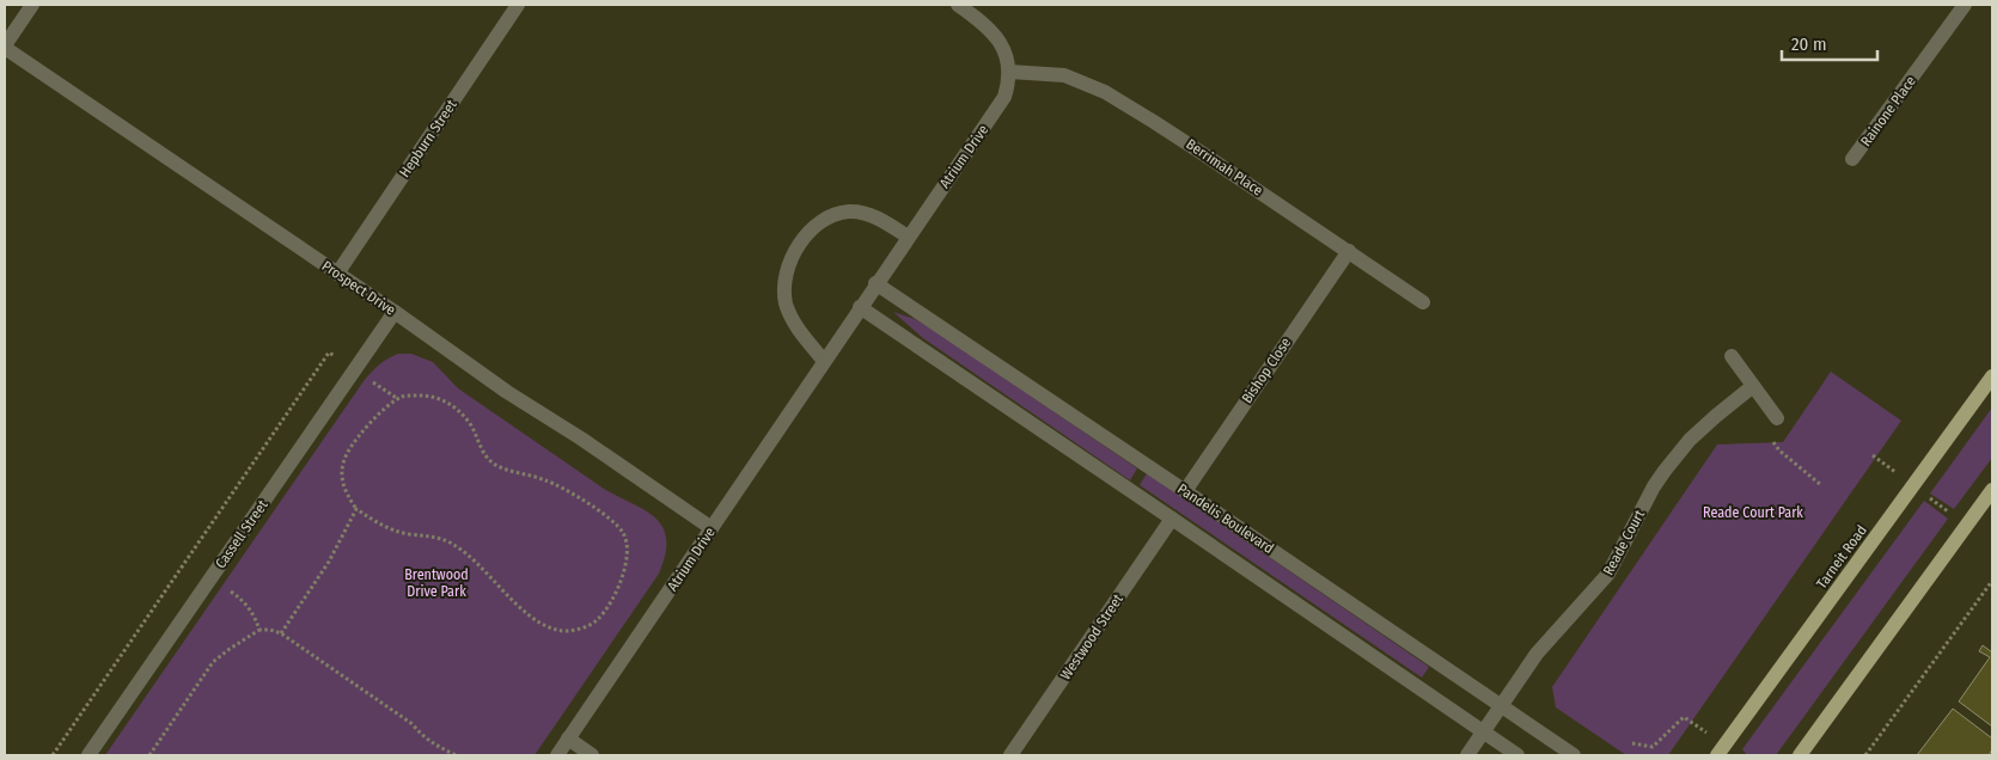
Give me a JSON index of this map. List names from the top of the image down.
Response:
{
  "streets": {
    "main road": ["Tarneit Road"],
    "street": [
      "Rainone Place",
      "Hepburn Street",
      "Atrium Drive",
      "Berrimah Place",
      "Prospect Drive",
      "Bishop Close",
      "Pandelis Boulevard",
      "Cassell Street",
      "Reade Court",
      "Westwood Street"
    ]
  },
  "crossings": [
    ["Hepburn Street", "Prospect Drive"],
    ["Atrium Drive", "Berrimah Place"],
    ["Atrium Drive", "Prospect Drive"],
    ["Atrium Drive", "Pandelis Boulevard"],
    ["Berrimah Place", "Bishop Close"],
    ["Prospect Drive", "Cassell Street"],
    ["Bishop Close", "Pandelis Boulevard"],
    ["Pandelis Boulevard", "Reade Court"],
    ["Pandelis Boulevard", "Westwood Street"]
  ],
  "parks": ["Reade Court Park", "Brentwood Drive Park"],
  "scale_bar": "20 m"
}
